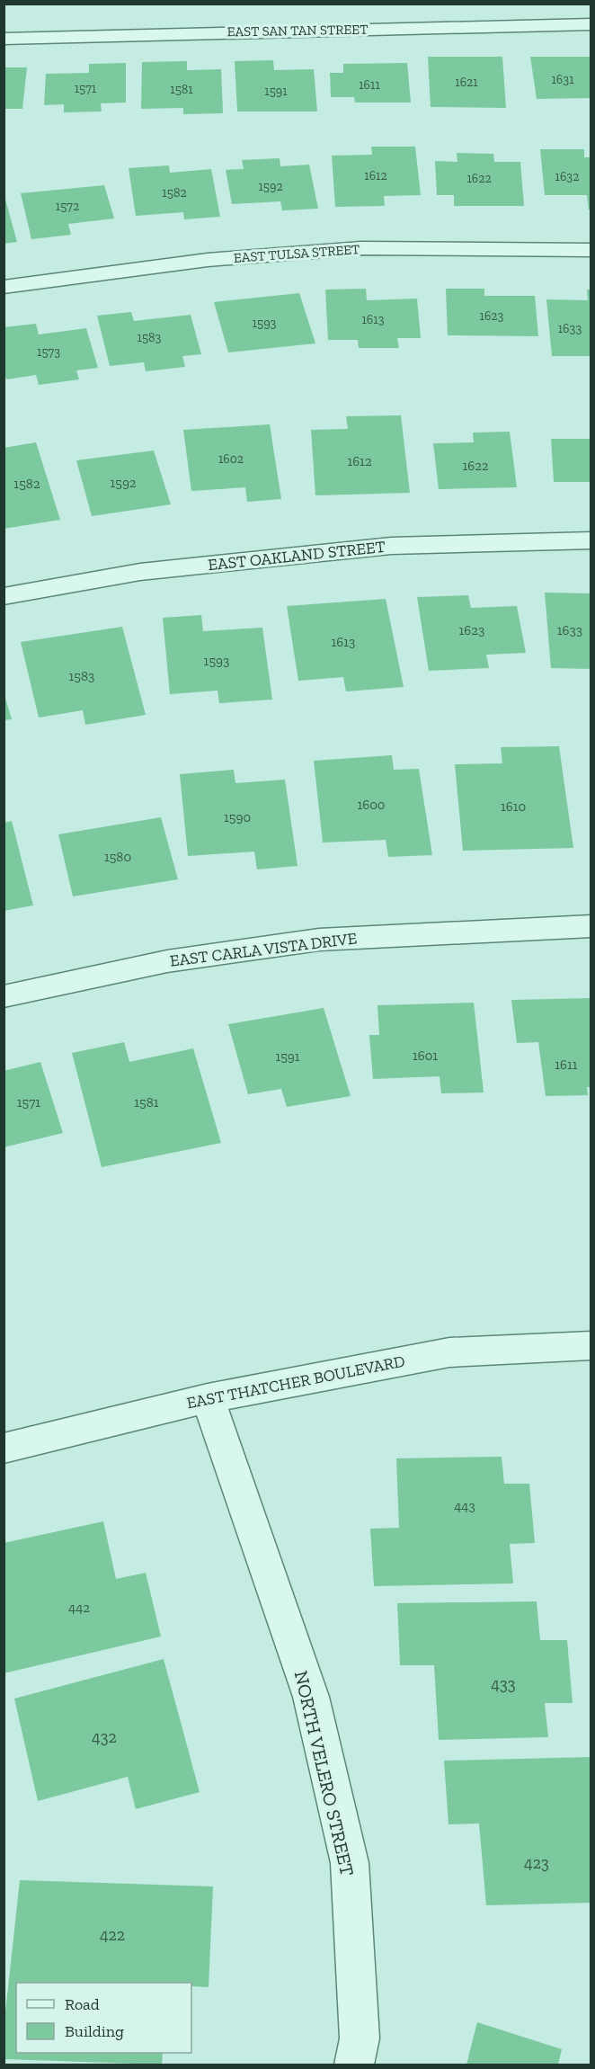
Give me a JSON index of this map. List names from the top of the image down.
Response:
{
  "streets": {
    "street": [
      "EAST SAN TAN STREET",
      "EAST TULSA STREET",
      "EAST OAKLAND STREET",
      "EAST CARLA VISTA DRIVE",
      "EAST THATCHER BOULEVARD",
      "NORTH VELERO STREET"
    ]
  },
  "crossings": [
    ["EAST THATCHER BOULEVARD", "NORTH VELERO STREET"]
  ],
  "house_numbers": [
    "1631",
    "1621",
    "1611",
    "1571",
    "1581",
    "1591",
    "1612",
    "1632",
    "1622",
    "1592",
    "1582",
    "1572",
    "1623",
    "1613",
    "1593",
    "1633",
    "1583",
    "1573",
    "1602",
    "1612",
    "1622",
    "1592",
    "1582",
    "1623",
    "1633",
    "1613",
    "1593",
    "1583",
    "1600",
    "1610",
    "1590",
    "1580",
    "1601",
    "1591",
    "1611",
    "1571",
    "1581",
    "443",
    "442",
    "433",
    "432",
    "423",
    "422"
  ],
  "legend": ["Road", "Building"]
}
